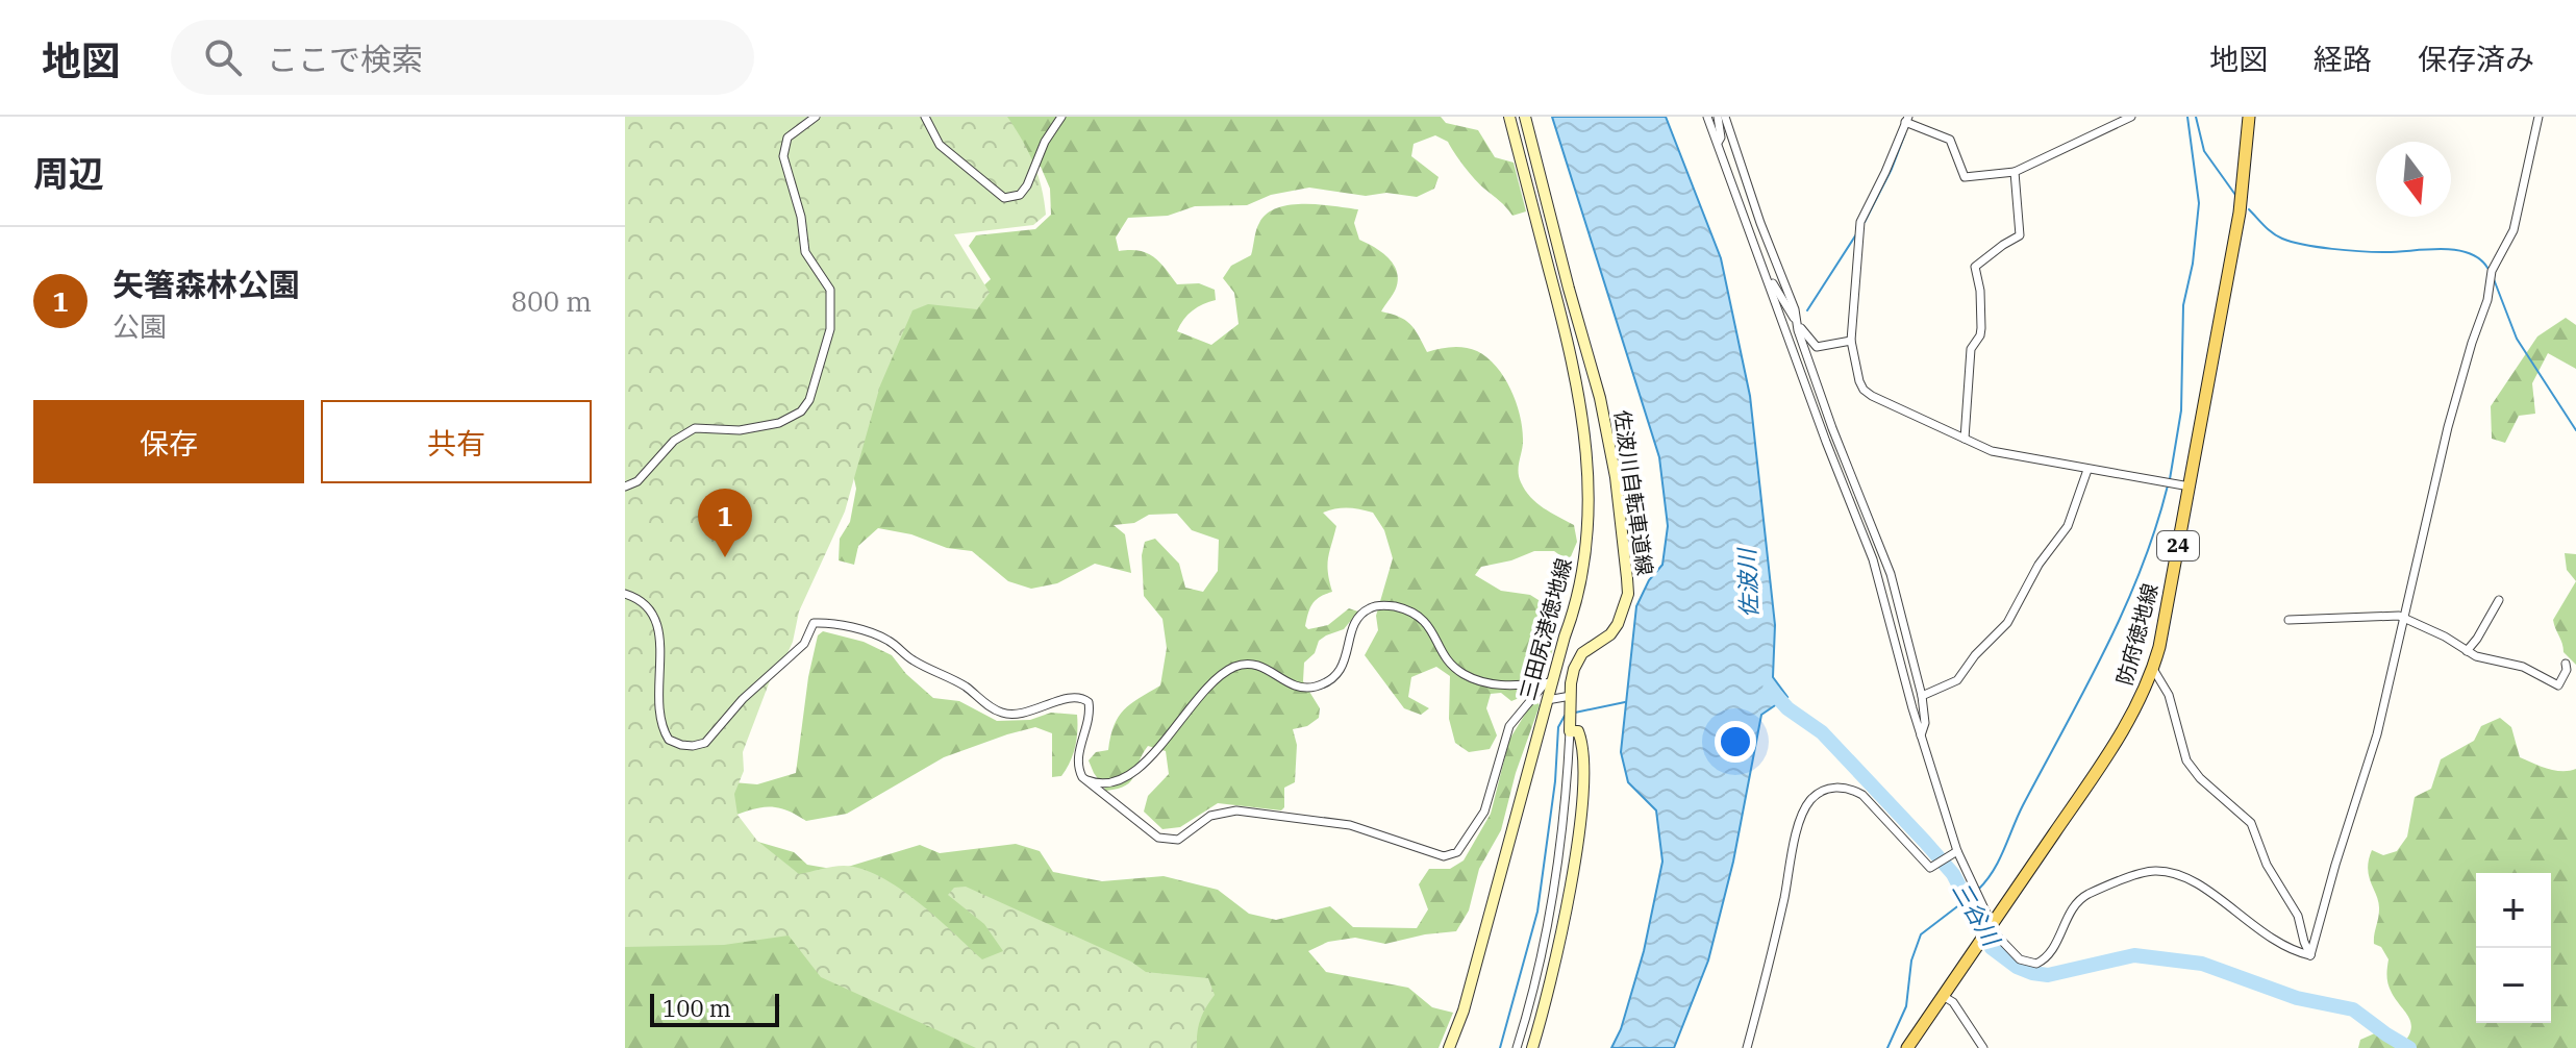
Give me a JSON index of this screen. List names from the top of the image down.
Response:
{
  "streets": {
    "main road": [
      "佐波川自転車道線",
      "24",
      "三田尻港徳地線",
      "防府徳地線"
    ]
  },
  "water": ["佐波川", "三谷川"],
  "scale_bar": "100 m",
  "north": "bottom",
  "page": {
    "header": "地図",
    "search": "ここで検索",
    "nav": ["地図", "経路", "保存済み"],
    "heading": "周辺",
    "list": [
      {
        "mark": "1",
        "name": "矢箸森林公園",
        "note": "公園",
        "value": "800 m"
      }
    ],
    "buttons": ["保存", "共有"],
    "pins": "1",
    "map_buttons": ["+", "−"],
    "scale": "100 m"
  }
}
